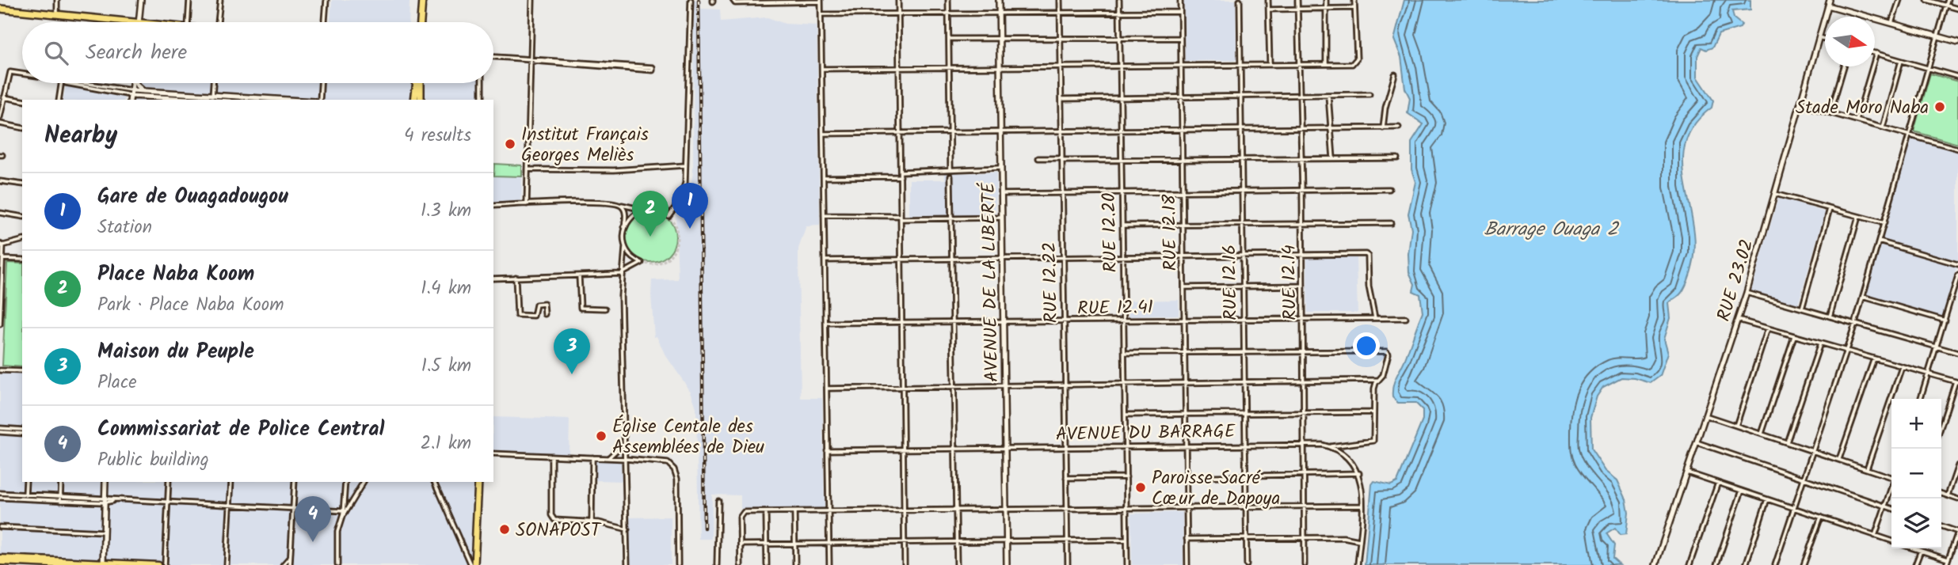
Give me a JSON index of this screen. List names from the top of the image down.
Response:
{
  "streets": {
    "street": [
      "RUE 12.20",
      "RUE 12.18",
      "RUE 23.02",
      "AVENUE DE LA LIBERTÉ",
      "RUE 12.22",
      "RUE 12.16",
      "RUE 12.14",
      "RUE 12.41",
      "AVENUE DU BARRAGE"
    ]
  },
  "crossings": [
    ["RUE 12.20", "RUE 12.41"],
    ["RUE 12.20", "AVENUE DU BARRAGE"],
    ["RUE 12.18", "RUE 12.41"],
    ["RUE 12.18", "AVENUE DU BARRAGE"],
    ["AVENUE DE LA LIBERTÉ", "RUE 12.41"],
    ["AVENUE DE LA LIBERTÉ", "AVENUE DU BARRAGE"],
    ["RUE 12.22", "RUE 12.41"],
    ["RUE 12.22", "AVENUE DU BARRAGE"],
    ["RUE 12.16", "RUE 12.41"],
    ["RUE 12.16", "AVENUE DU BARRAGE"],
    ["RUE 12.14", "RUE 12.41"],
    ["RUE 12.14", "AVENUE DU BARRAGE"]
  ],
  "water": ["Barrage Ouaga 2"],
  "places": [
    "Stade Moro Naba",
    "Institut Français Georges Meliès",
    "Église Centale des Assemblées de Dieu",
    "Paroisse Sacré Cœur de Dapoya",
    "SONAPOST"
  ],
  "north": "right",
  "page": {
    "search": "Search here",
    "heading": ["Nearby", "4 results"],
    "list": [
      {
        "mark": "1",
        "name": "Gare de Ouagadougou",
        "note": "Station",
        "value": "1.3 km"
      },
      {
        "mark": "2",
        "name": "Place Naba Koom",
        "note": "Park · Place Naba Koom",
        "value": "1.4 km"
      },
      {
        "mark": "3",
        "name": "Maison du Peuple",
        "note": "Place",
        "value": "1.5 km"
      },
      {
        "mark": "4",
        "name": "Commissariat de Police Central",
        "note": "Public building",
        "value": "2.1 km"
      }
    ],
    "pins": [
      "1",
      "2",
      "3",
      "4"
    ],
    "map_buttons": ["+", "−"]
  }
}
